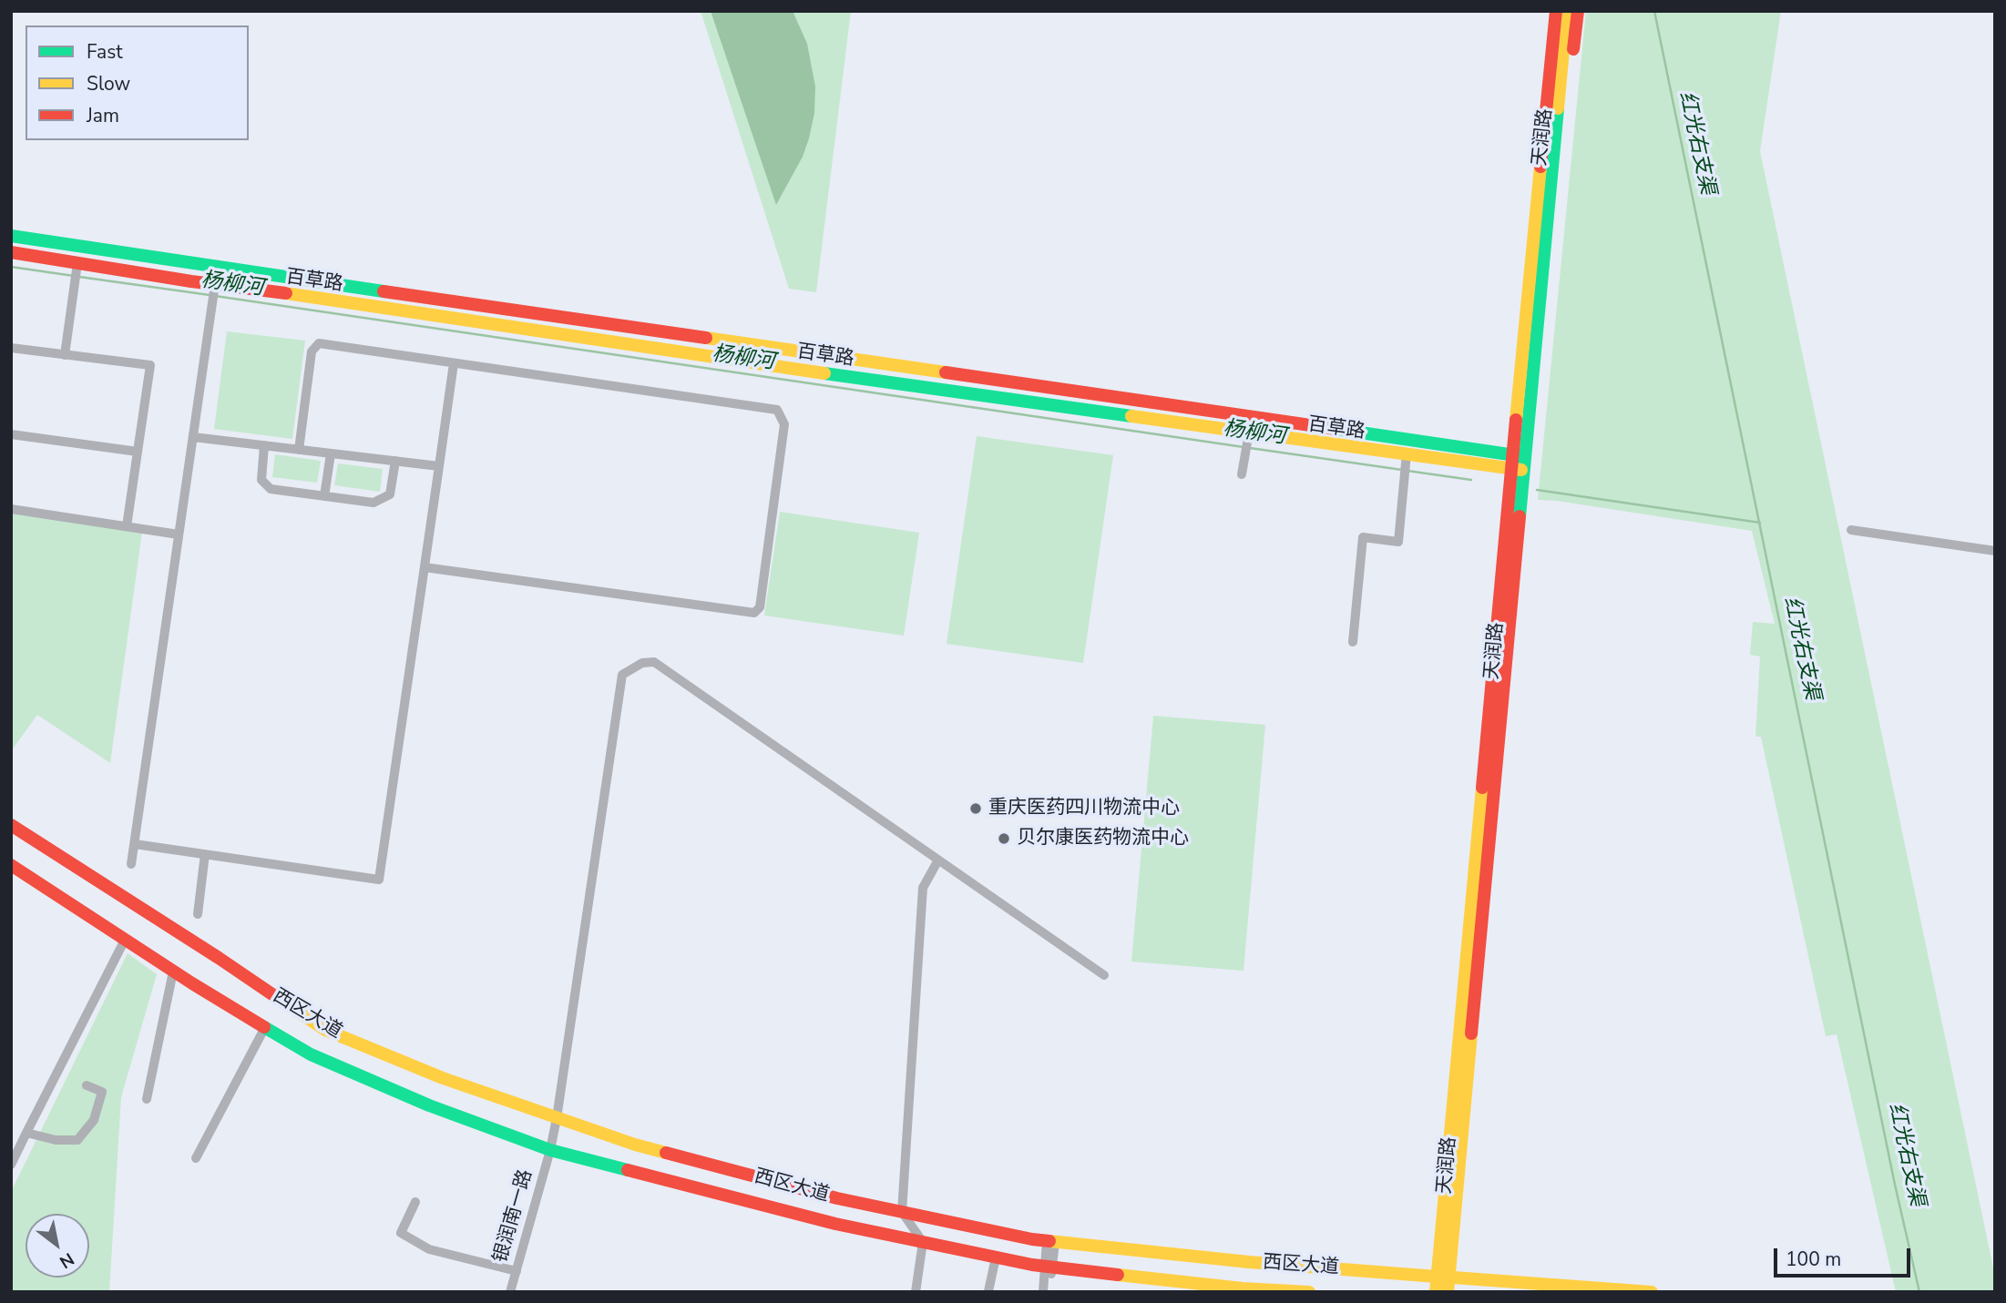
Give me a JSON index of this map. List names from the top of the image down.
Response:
{
  "streets": {
    "main road": ["天润路", "百草路", "西区大道"],
    "street": ["银润南一路"]
  },
  "crossings": [
    ["天润路", "百草路"],
    ["天润路", "西区大道"],
    ["西区大道", "银润南一路"]
  ],
  "water": ["红光右支渠", "杨柳河"],
  "places": ["重庆医药四川物流中心", "贝尔康医药物流中心"],
  "legend": ["Fast", "Slow", "Jam"],
  "scale_bar": "100 m",
  "north": "bottom right"
}
